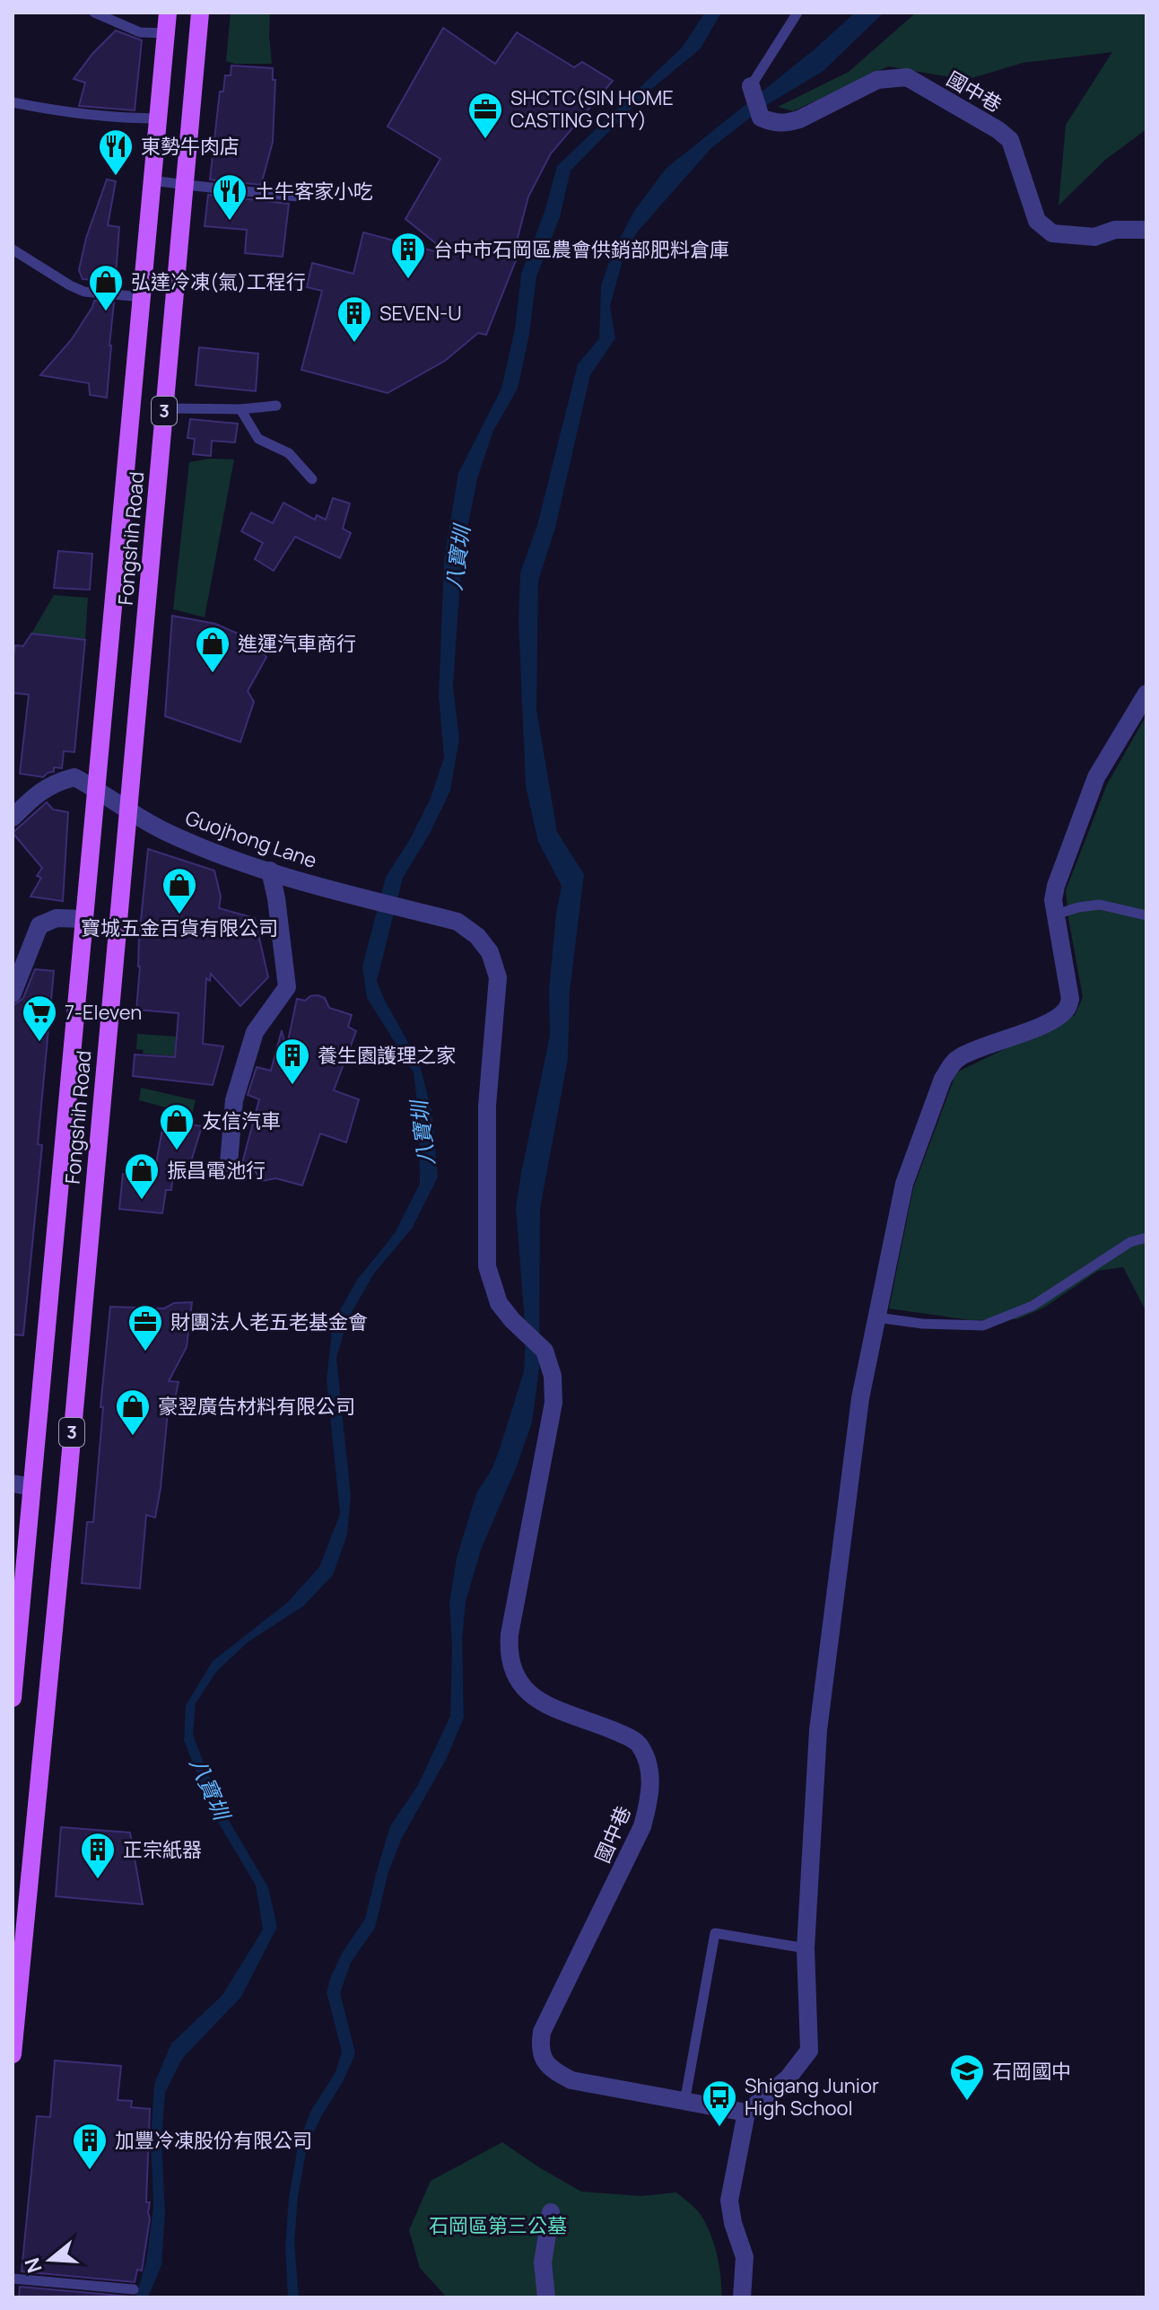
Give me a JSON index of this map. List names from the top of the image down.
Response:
{
  "streets": {
    "main road": ["3", "Fongshih Road"],
    "street": ["國中巷", "Guojhong Lane"]
  },
  "crossings": [
    ["國中巷", "Guojhong Lane"],
    ["Fongshih Road", "Guojhong Lane"]
  ],
  "water": ["八寶圳"],
  "parks": ["石岡區第三公墓"],
  "places": {
    "office": ["SHCTC(SIN HOME CASTING CITY)", "財團法人老五老基金會"],
    "restaurant": ["東勢牛肉店", "土牛客家小吃"],
    "building": [
      "台中市石岡區農會供銷部肥料倉庫",
      "SEVEN-U",
      "養生園護理之家",
      "正宗紙器",
      "加豐冷凍股份有限公司"
    ],
    "shop": [
      "弘達冷凍(氣)工程行",
      "進運汽車商行",
      "寶城五金百貨有限公司",
      "友信汽車",
      "振昌電池行",
      "豪翌廣告材料有限公司"
    ],
    "supermarket": ["7-Eleven"],
    "school or university": ["石岡國中"],
    "bus stop": ["Shigang Junior High School"]
  },
  "north": "left"
}
